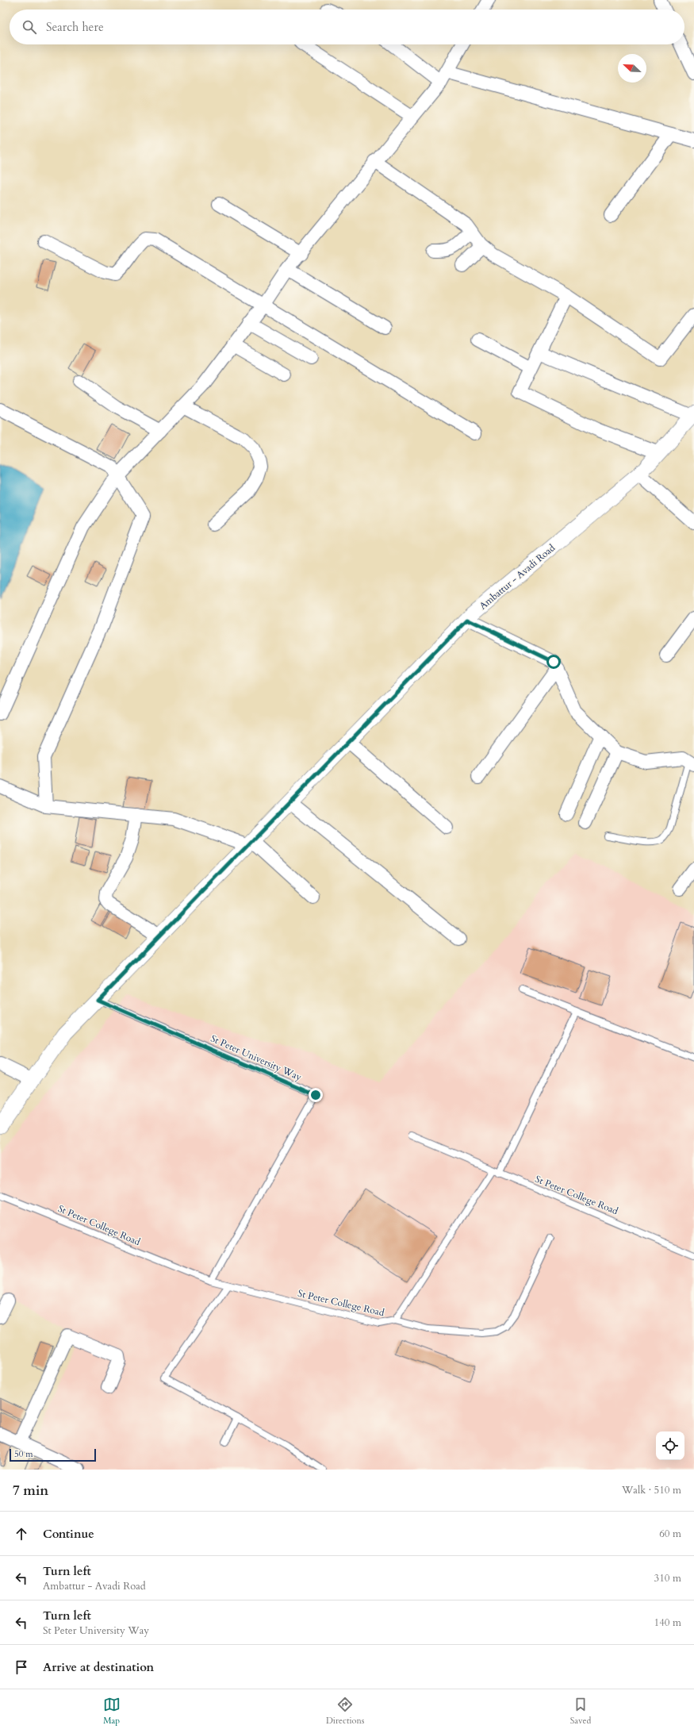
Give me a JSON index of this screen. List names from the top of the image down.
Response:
{
  "streets": {
    "street": ["Ambattur - Avadi Road"],
    "lane": ["St Peter University Way", "St Peter College Road"]
  },
  "crossings": [
    ["Ambattur - Avadi Road", "St Peter University Way"],
    ["St Peter University Way", "St Peter College Road"]
  ],
  "scale_bar": "50 m",
  "north": "top left",
  "page": {
    "search": "Search here",
    "scale": "50 m",
    "heading": ["7 min", "Walk · 510 m"],
    "list": [
      ["Continue", "60 m"],
      ["Turn left", "Ambattur - Avadi Road", "310 m"],
      ["Turn left", "St Peter University Way", "140 m"],
      "Arrive at destination"
    ],
    "nav": ["Map", "Directions", "Saved"]
  }
}
